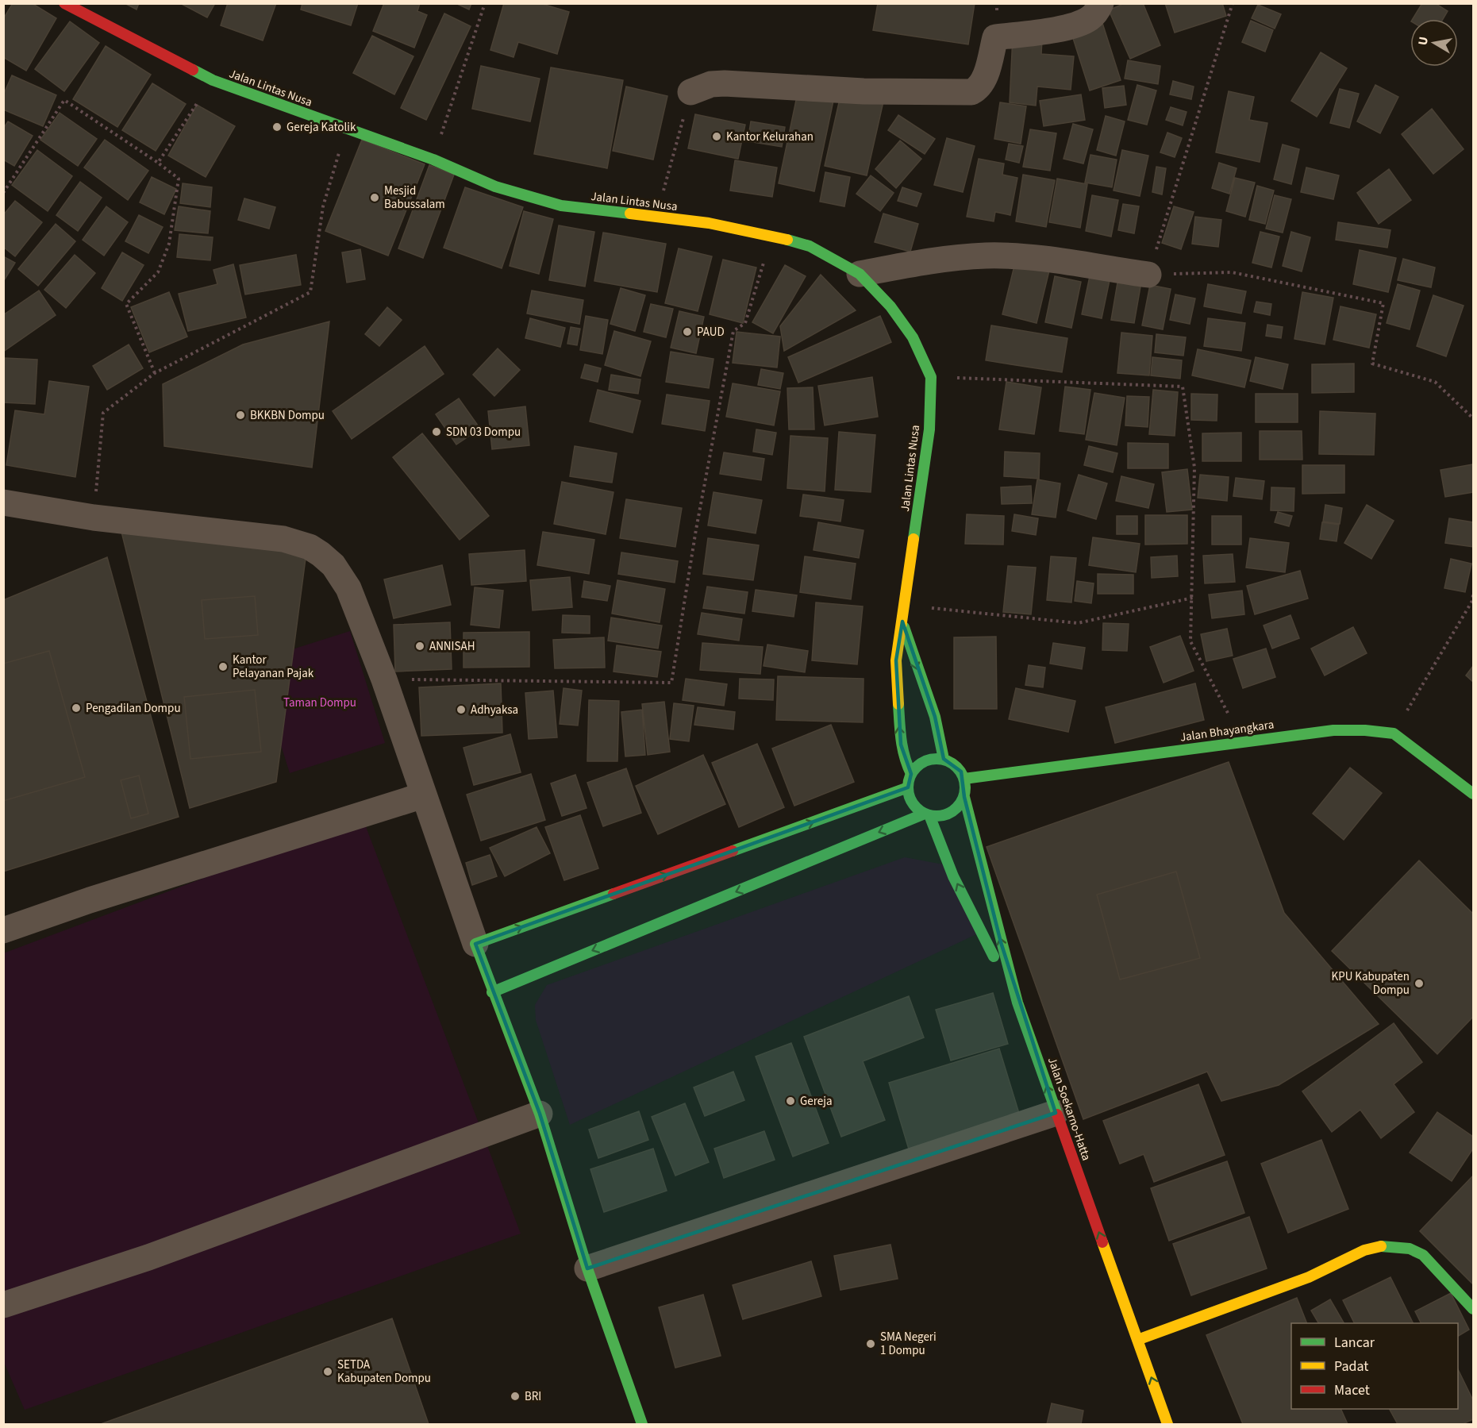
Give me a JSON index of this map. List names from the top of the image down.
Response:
{
  "streets": {
    "main road": ["Jalan Lintas Nusa", "Jalan Bhayangkara", "Jalan Soekarno-Hatta"]
  },
  "crossings": [
    ["Jalan Lintas Nusa", "Jalan Bhayangkara"],
    ["Jalan Lintas Nusa", "Jalan Soekarno-Hatta"],
    ["Jalan Bhayangkara", "Jalan Soekarno-Hatta"]
  ],
  "parks": ["Taman Dompu"],
  "places": [
    "Gereja Katolik",
    "Kantor Kelurahan",
    "Mesjid Babussalam",
    "PAUD",
    "BKKBN Dompu",
    "SDN 03 Dompu",
    "ANNISAH",
    "Kantor Pelayanan Pajak",
    "Pengadilan Dompu",
    "Adhyaksa",
    "KPU Kabupaten Dompu",
    "Gereja",
    "SMA Negeri 1 Dompu",
    "SETDA Kabupaten Dompu",
    "BRI"
  ],
  "legend": ["Lancar", "Padat", "Macet"],
  "north": "left"
}
